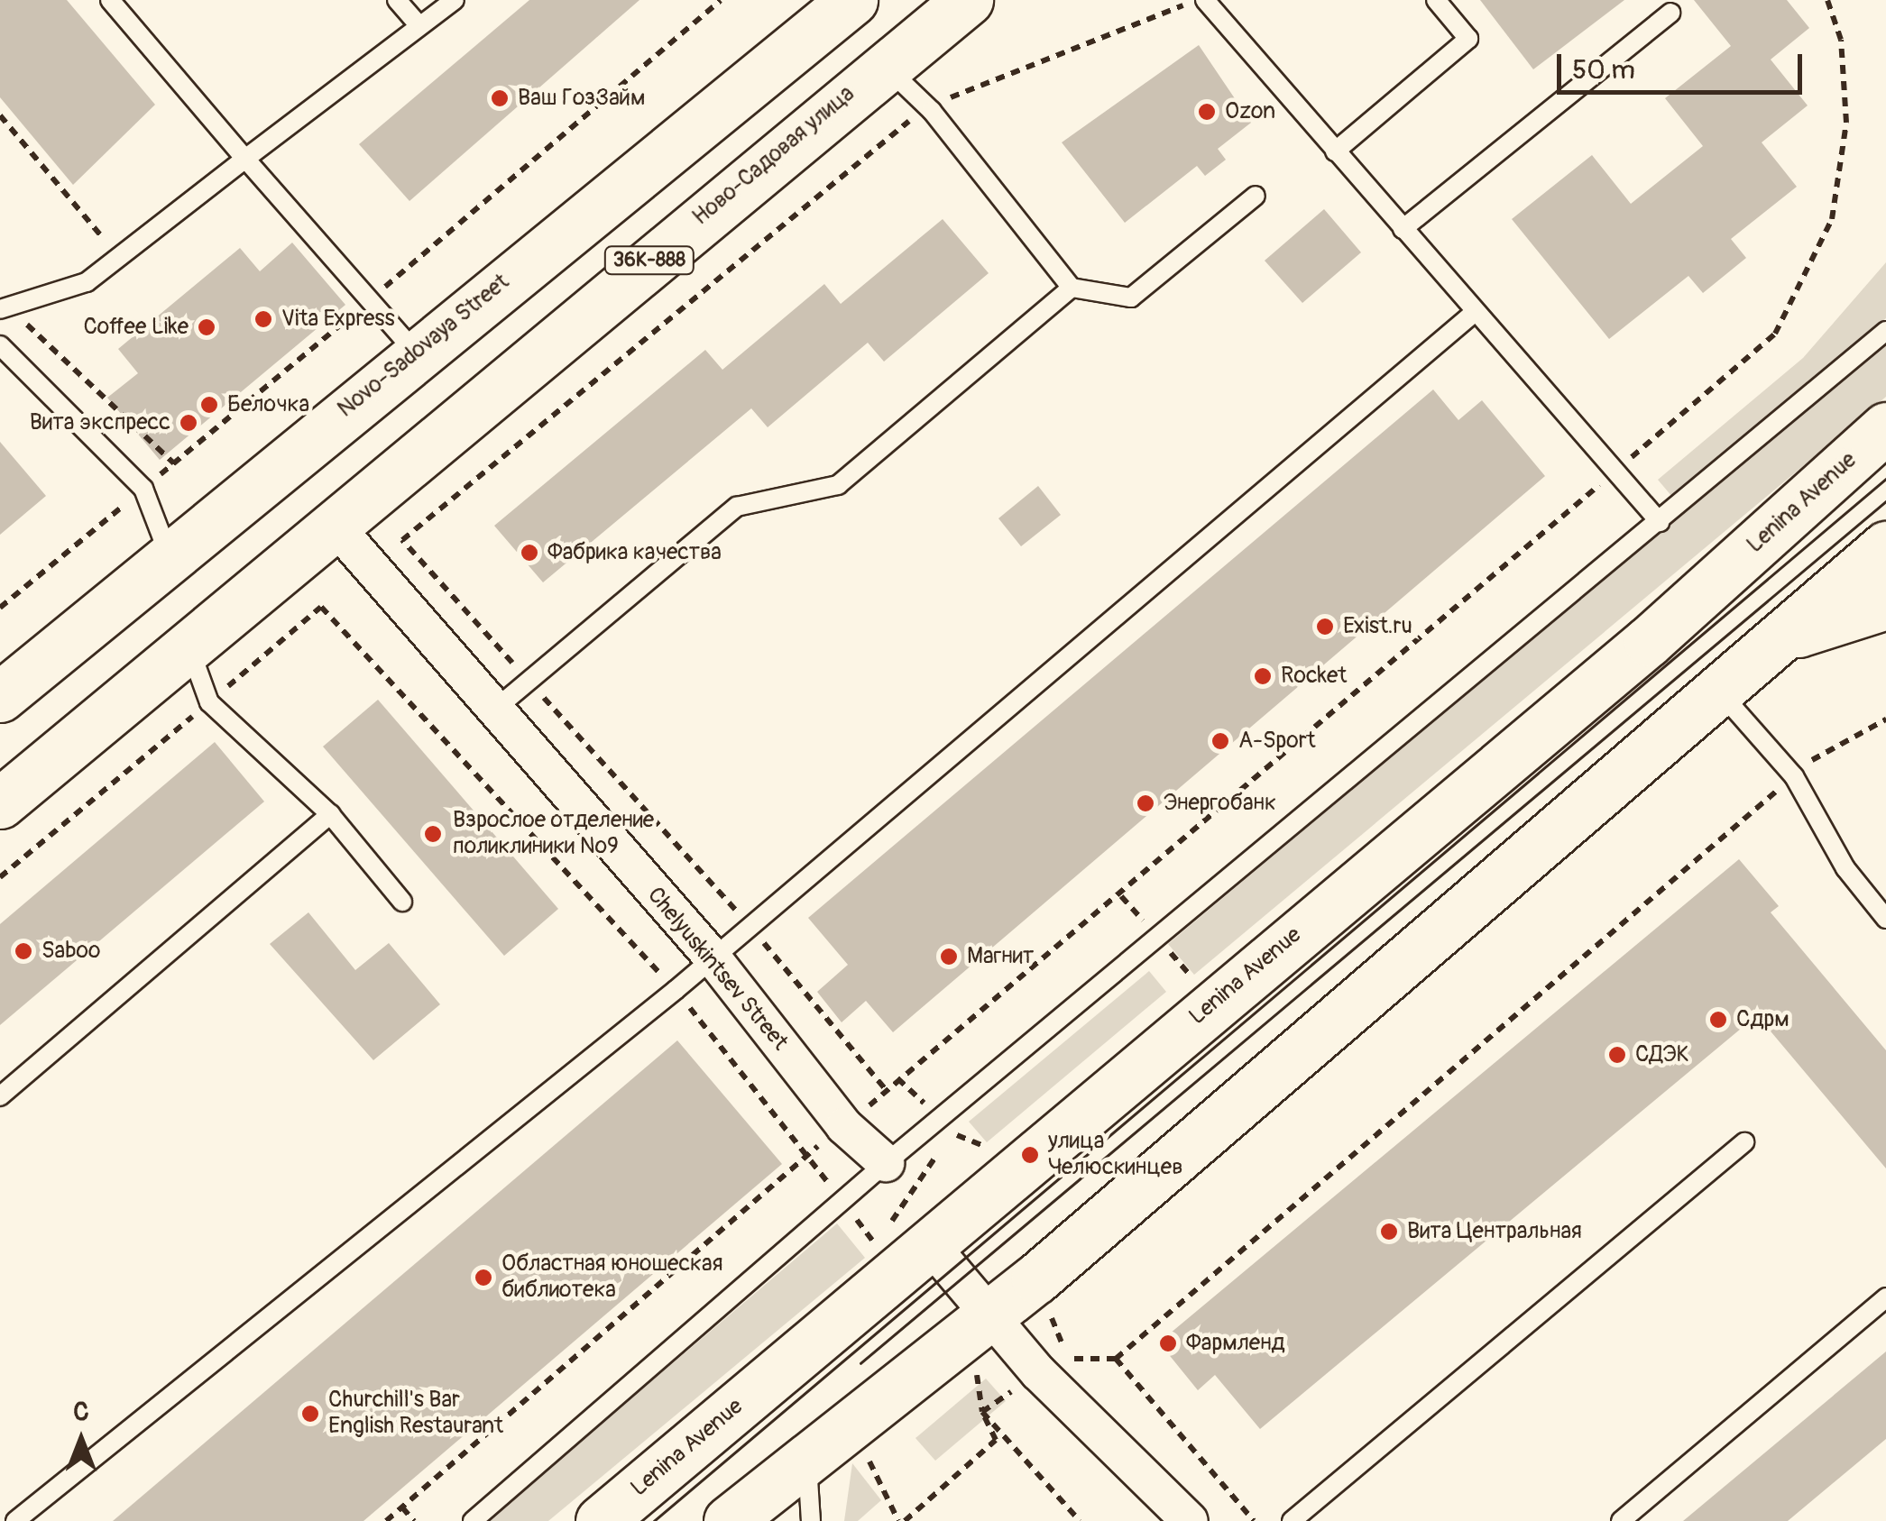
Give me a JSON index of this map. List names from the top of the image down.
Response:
{
  "streets": {
    "main road": [
      "Ново-Садовая улица",
      "36К-888",
      "Novo-Sadovaya Street",
      "Lenina Avenue"
    ],
    "street": ["Chelyuskintsev Street"]
  },
  "crossings": [
    ["Ново-Садовая улица", "36К-888"],
    ["Ново-Садовая улица", "Chelyuskintsev Street"],
    ["36К-888", "Chelyuskintsev Street"]
  ],
  "places": [
    "Ваш ГозЗайм",
    "Ozon",
    "Vita Express",
    "Coffee Like",
    "Белочка",
    "Вита экспресс",
    "Фабрика качества",
    "Exist.ru",
    "Rocket",
    "A-Sport",
    "Энергобанк",
    "Взрослое отделение поликлиники №9",
    "Saboo",
    "Магнит",
    "Сдрм",
    "СДЭК",
    "улица Челюскинцев",
    "Вита Центральная",
    "Областная юношеская библиотека",
    "Фармленд",
    "Churchill's Bar English Restaurant"
  ],
  "scale_bar": "50 m",
  "north": "top"
}
